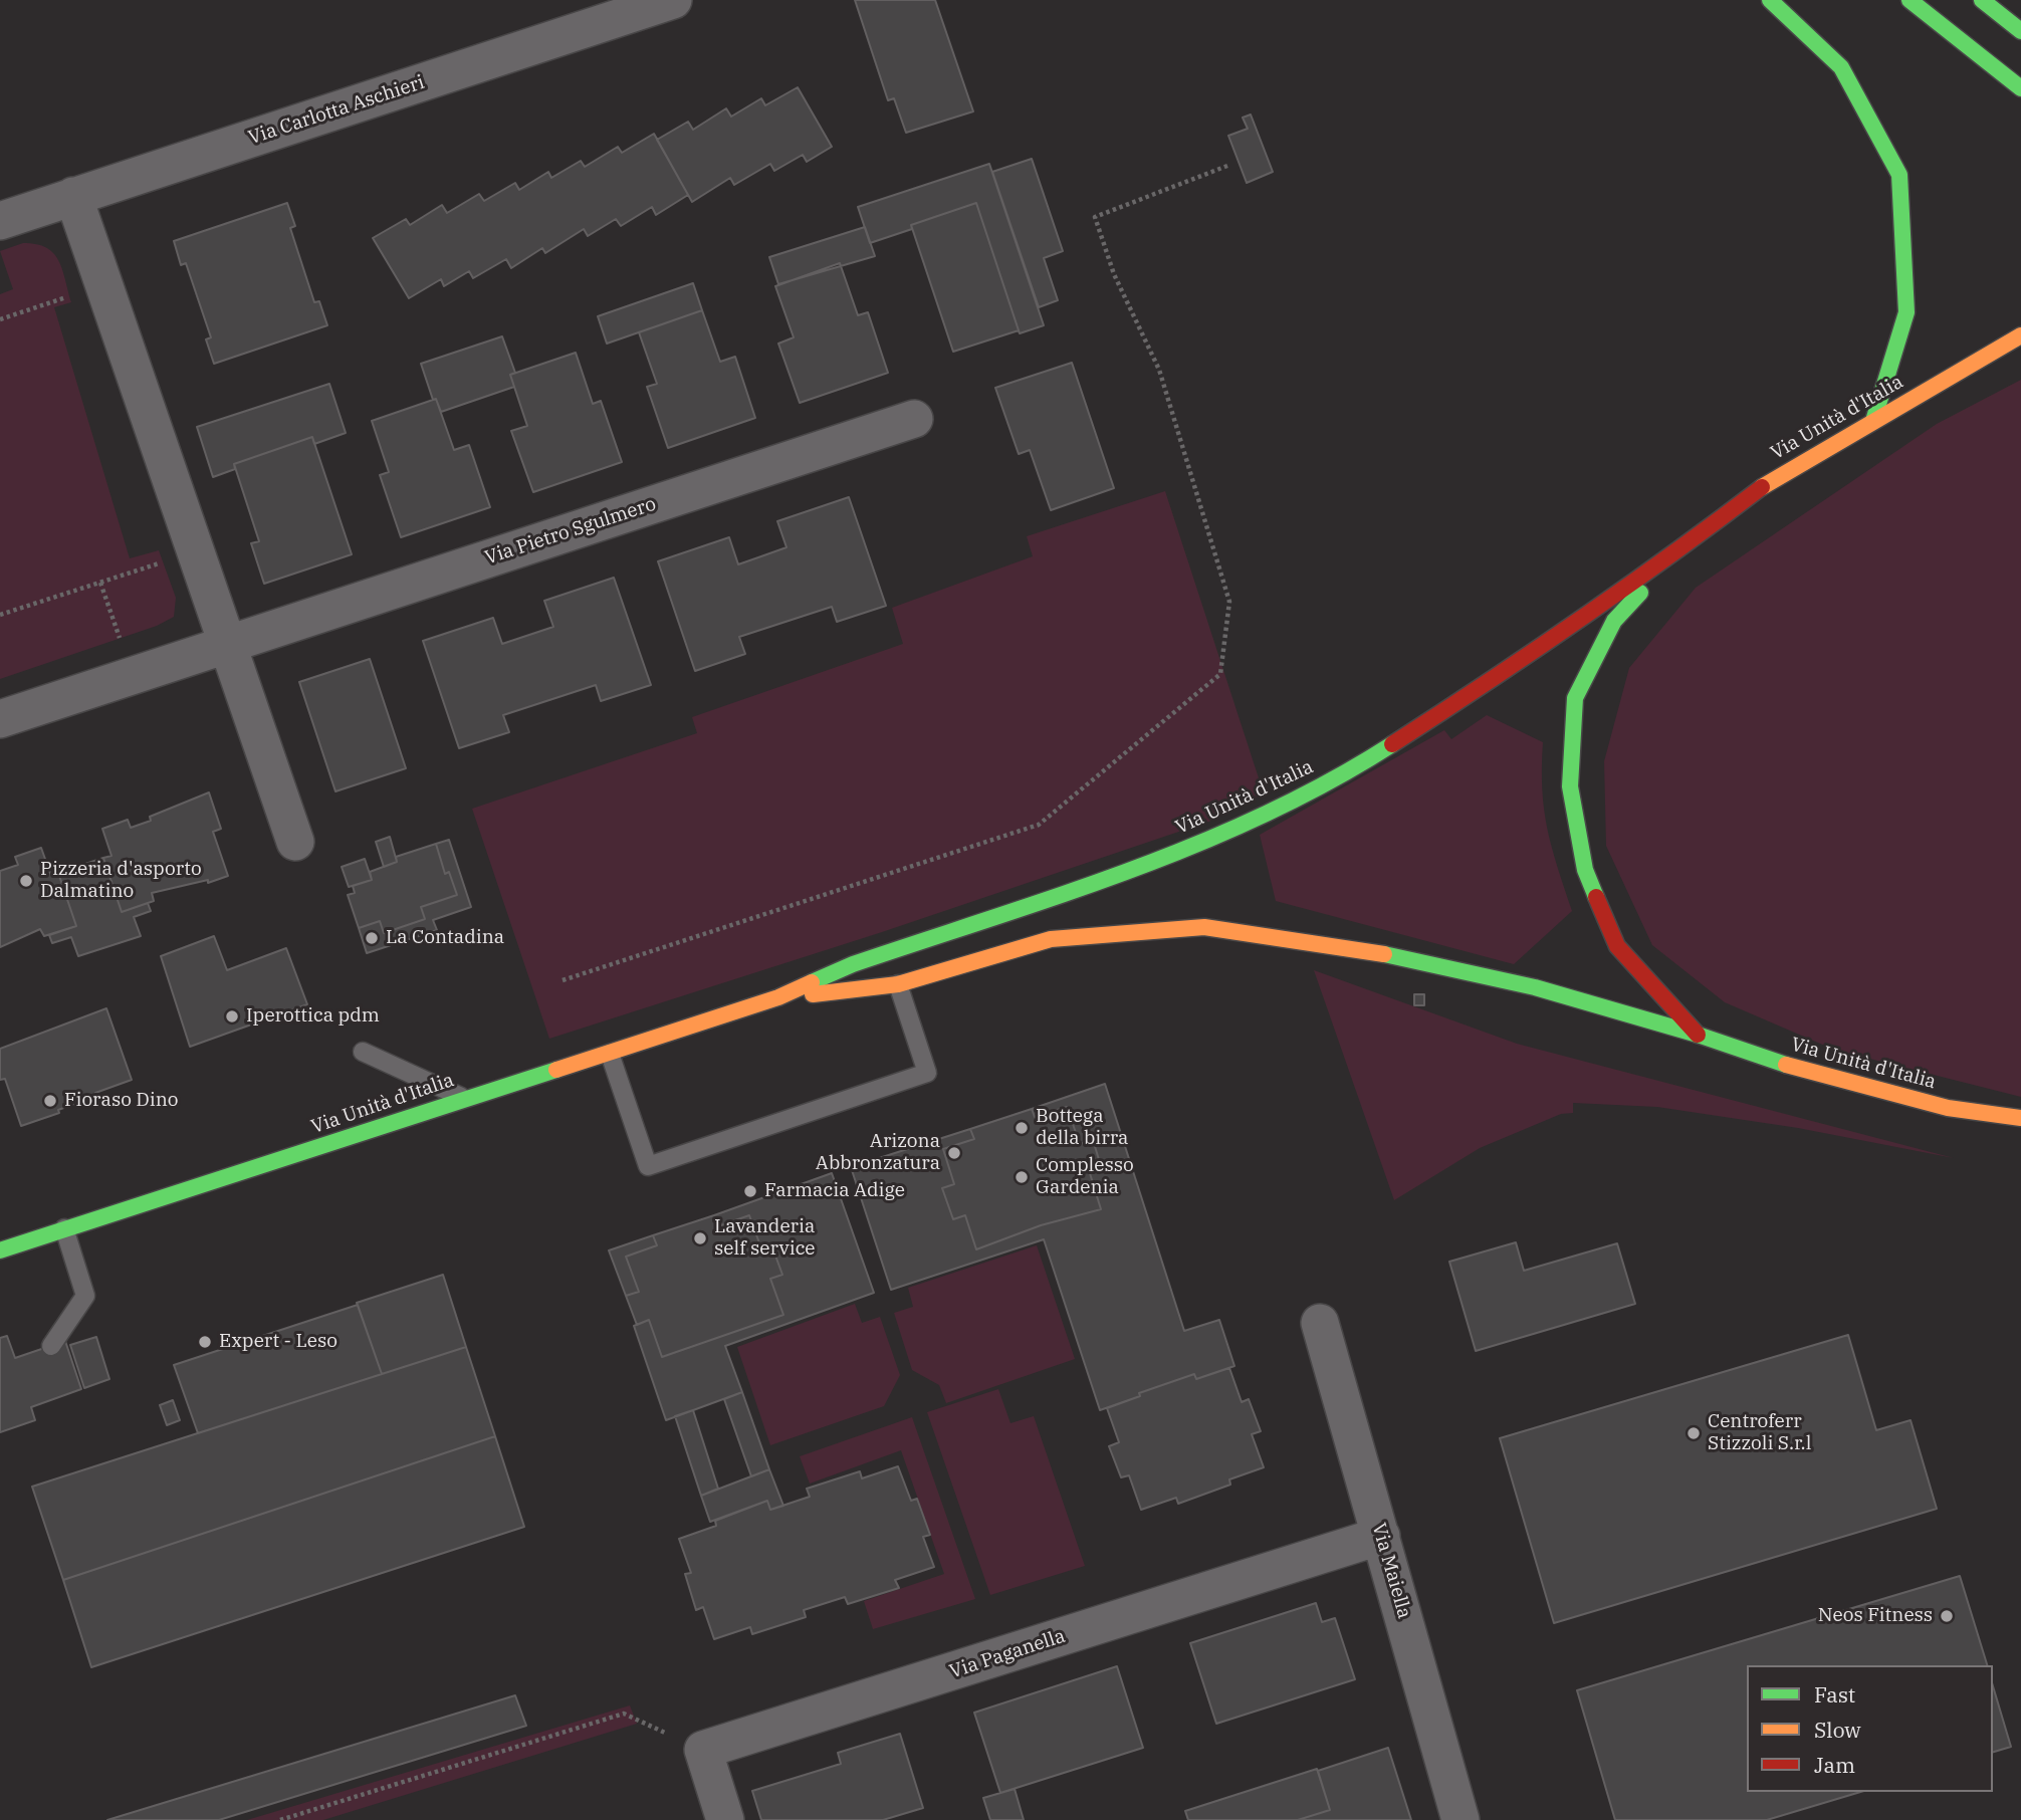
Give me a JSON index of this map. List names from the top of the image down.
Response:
{
  "streets": {
    "main road": ["Via Unità d'Italia"],
    "street": [
      "Via Carlotta Aschieri",
      "Via Pietro Sgulmero",
      "Via Maiella",
      "Via Paganella"
    ]
  },
  "crossings": [
    ["Via Maiella", "Via Paganella"]
  ],
  "places": [
    "Pizzeria d'asporto Dalmatino",
    "La Contadina",
    "Iperottica pdm",
    "Fioraso Dino",
    "Bottega della birra",
    "Arizona Abbronzatura",
    "Complesso Gardenia",
    "Farmacia Adige",
    "Lavanderia self service",
    "Expert - Leso",
    "Centroferr Stizzoli S.r.l",
    "Neos Fitness"
  ],
  "legend": ["Fast", "Slow", "Jam"]
}
